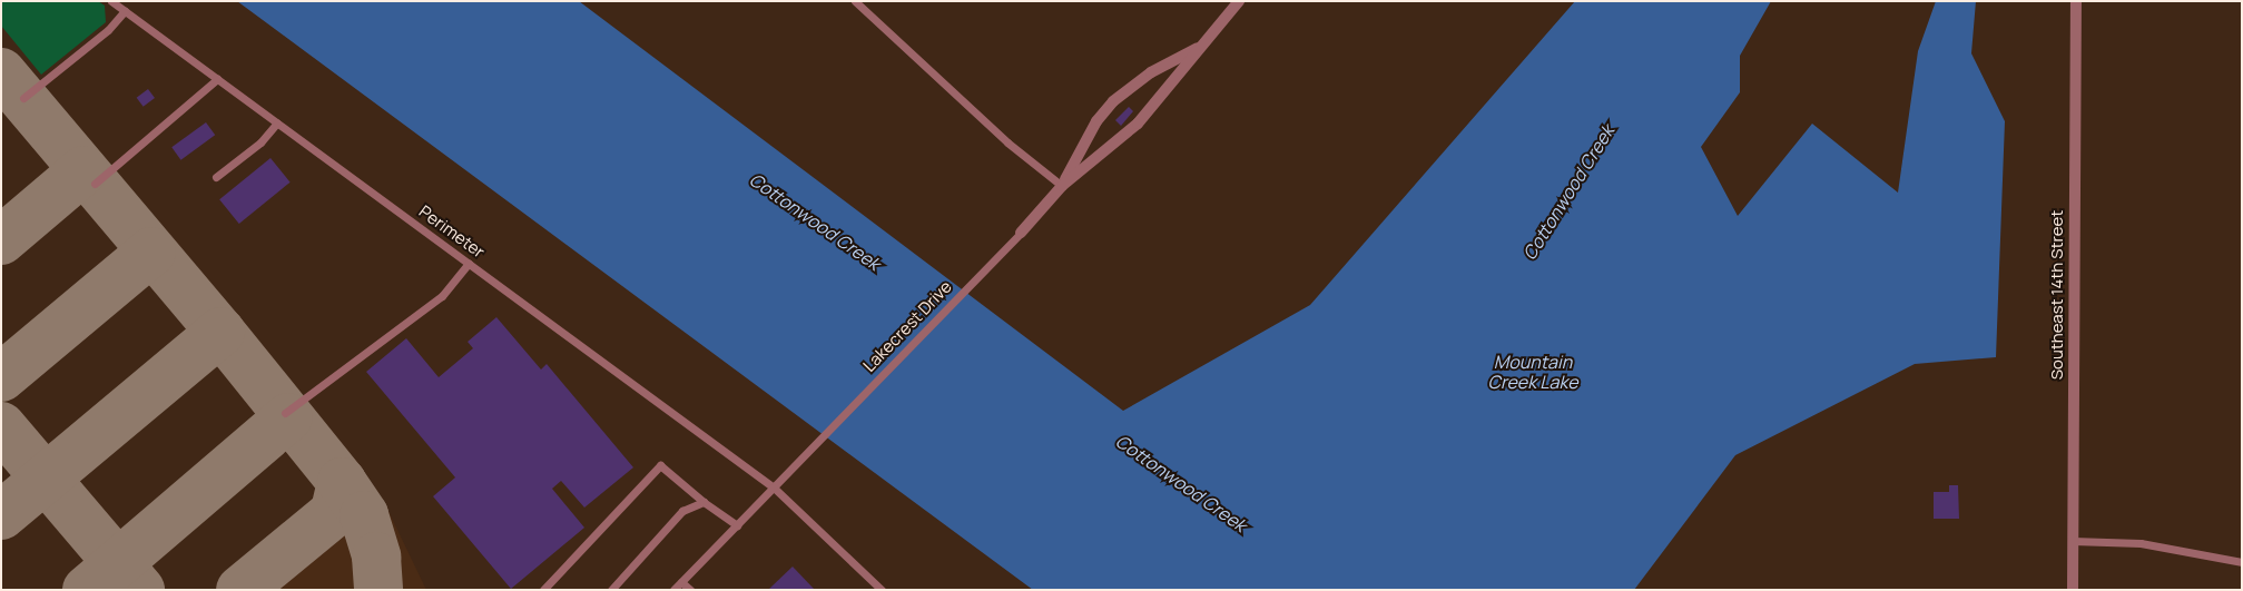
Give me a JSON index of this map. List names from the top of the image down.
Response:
{
  "streets": {
    "street": ["Southeast 14th Street", "Lakecrest Drive"],
    "lane": ["Perimeter"]
  },
  "crossings": [
    ["Perimeter", "Lakecrest Drive"]
  ],
  "water": ["Cottonwood Creek", "Mountain Creek Lake"]
}
